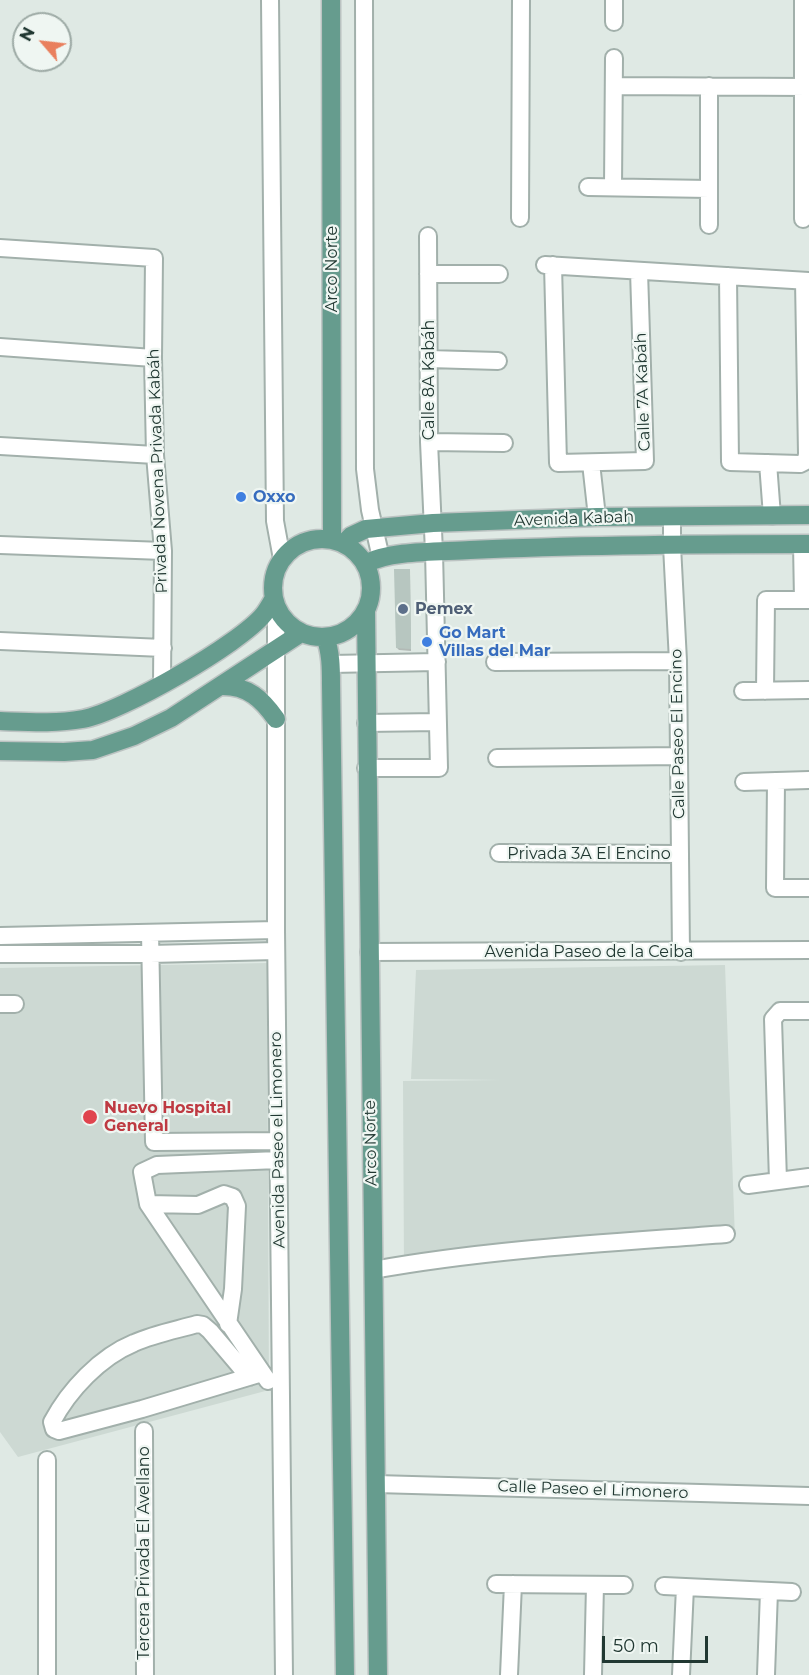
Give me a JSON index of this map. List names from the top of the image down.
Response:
{
  "streets": {
    "main road": ["Arco Norte", "Avenida Kabah"],
    "street": [
      "Calle 8A Kabáh",
      "Calle 7A Kabáh",
      "Privada Novena Privada Kabáh",
      "Calle Paseo El Encino",
      "Privada 3A El Encino",
      "Avenida Paseo de la Ceiba",
      "Avenida Paseo el Limonero",
      "Calle Paseo el Limonero",
      "Tercera Privada El Avellano"
    ]
  },
  "crossings": [
    ["Arco Norte", "Calle 8A Kabáh"],
    ["Arco Norte", "Avenida Kabah"],
    ["Arco Norte", "Avenida Paseo de la Ceiba"],
    ["Arco Norte", "Avenida Paseo el Limonero"],
    ["Arco Norte", "Calle Paseo el Limonero"],
    ["Calle 8A Kabáh", "Avenida Kabah"],
    ["Avenida Kabah", "Calle Paseo El Encino"],
    ["Avenida Kabah", "Avenida Paseo el Limonero"],
    ["Calle Paseo El Encino", "Privada 3A El Encino"],
    ["Calle Paseo El Encino", "Avenida Paseo de la Ceiba"]
  ],
  "places": [
    "Oxxo",
    "Pemex",
    "Go Mart Villas del Mar",
    "Nuevo Hospital General"
  ],
  "scale_bar": "50 m",
  "north": "top left"
}
